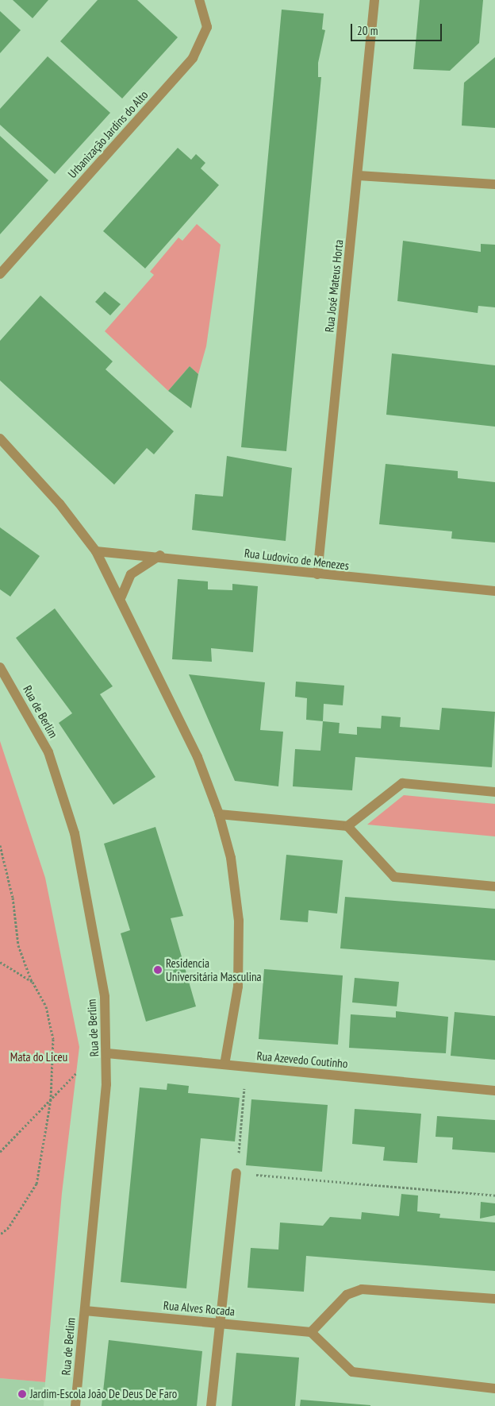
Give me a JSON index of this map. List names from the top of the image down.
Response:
{
  "streets": {
    "street": [
      "Urbanização Jardins do Alto",
      "Rua José Mateus Horta",
      "Rua Ludovico de Menezes",
      "Rua de Berlim",
      "Rua Azevedo Coutinho",
      "Rua Alves Rocada"
    ]
  },
  "crossings": [
    ["Rua José Mateus Horta", "Rua Ludovico de Menezes"],
    ["Rua de Berlim", "Rua Azevedo Coutinho"],
    ["Rua de Berlim", "Rua Alves Rocada"]
  ],
  "parks": ["Mata do Liceu"],
  "places": ["Residencia Universitária Masculina", "Jardim-Escola João De Deus De Faro"],
  "scale_bar": "20 m"
}
